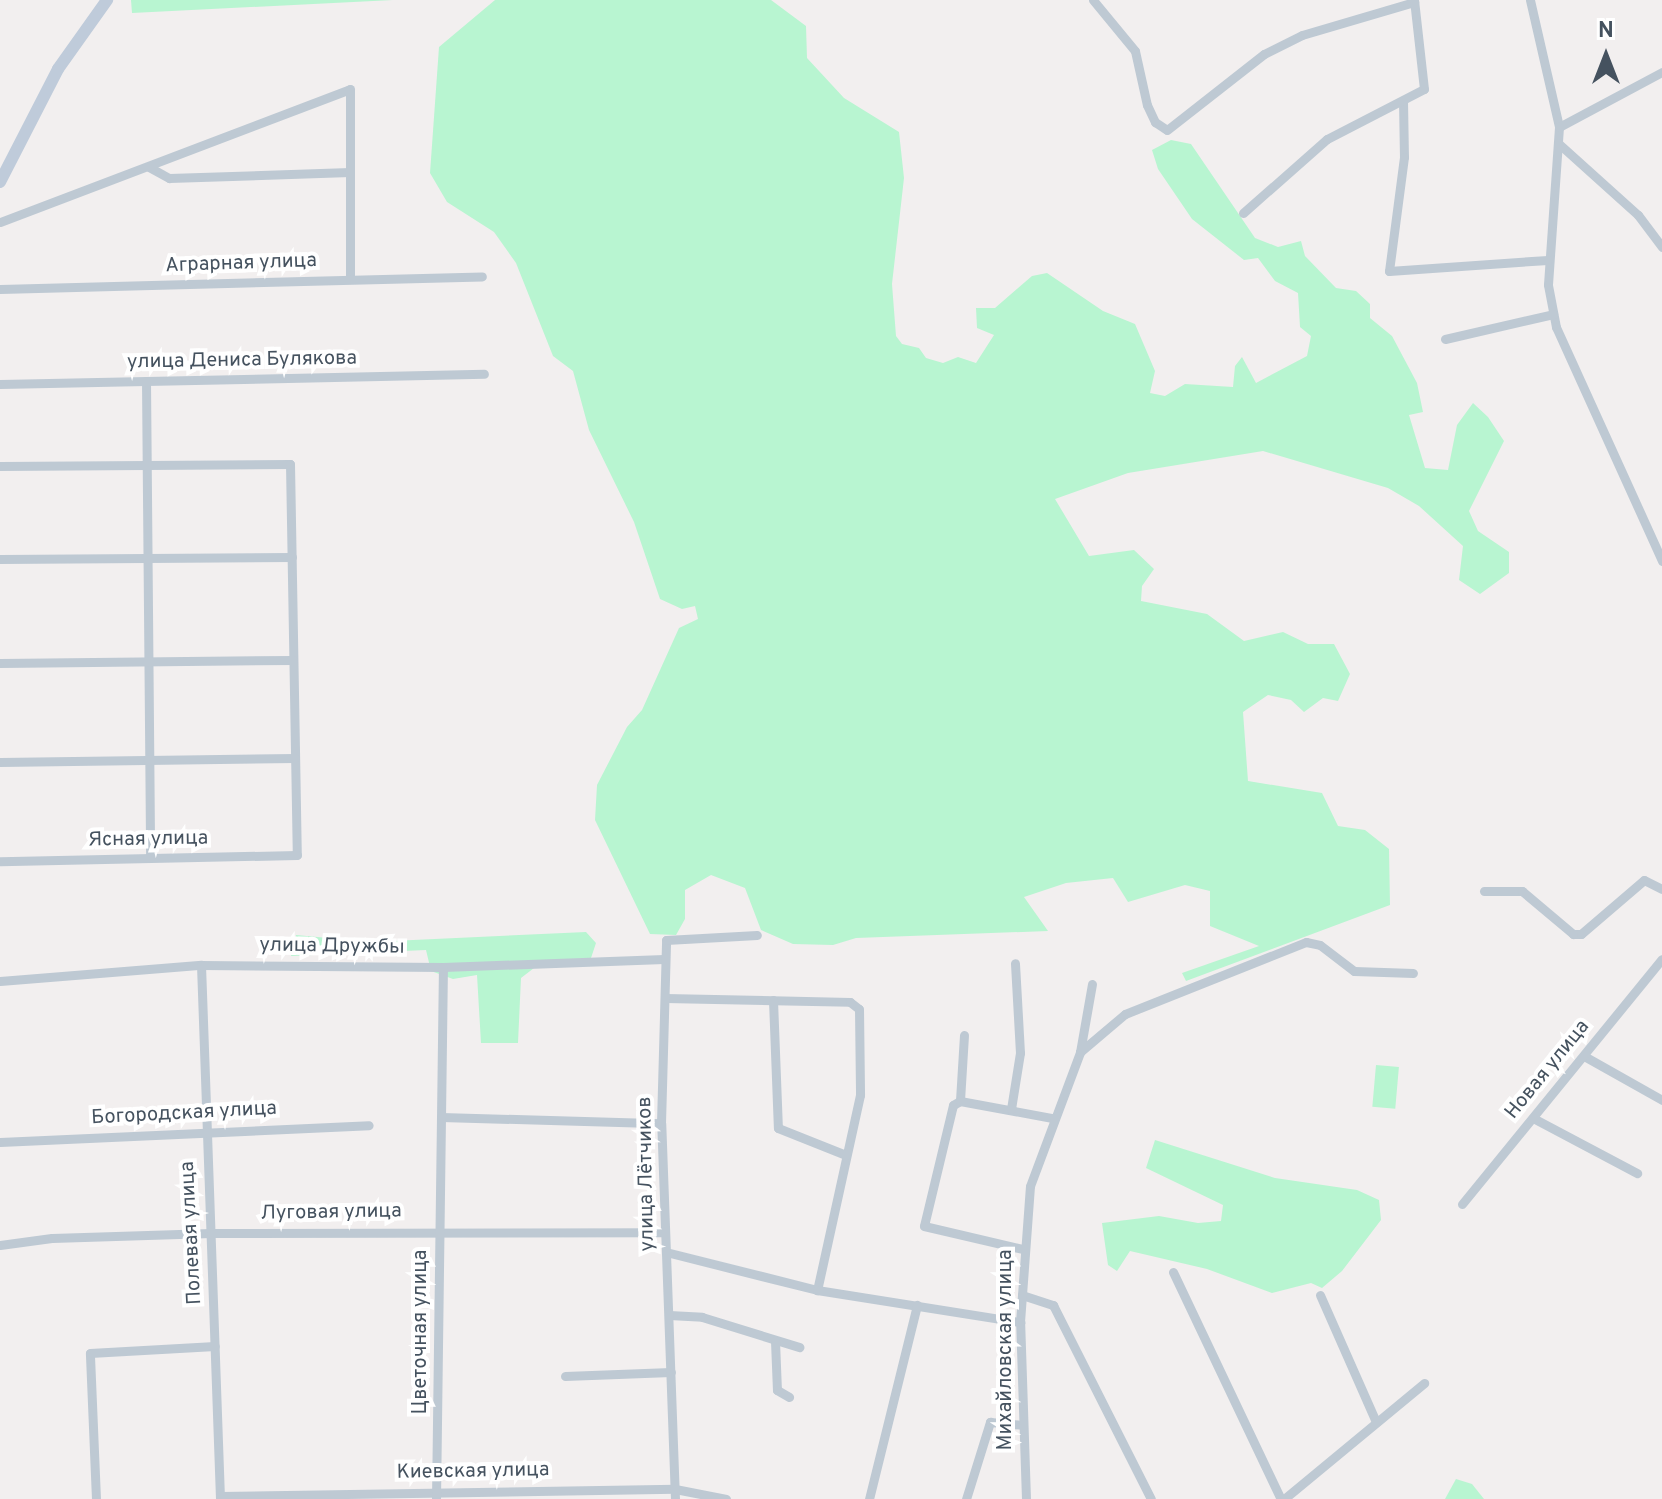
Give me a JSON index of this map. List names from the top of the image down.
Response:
{
  "streets": {
    "street": [
      "Аграрная улица",
      "улица Дениса Булякова",
      "Ясная улица",
      "улица Дружбы",
      "Новая улица",
      "Богородская улица",
      "улица Лётчиков",
      "Луговая улица",
      "Полевая улица",
      "Цветочная улица",
      "Михайловская улица",
      "Киевская улица"
    ]
  },
  "crossings": [
    ["улица Дружбы", "улица Лётчиков"],
    ["улица Дружбы", "Полевая улица"],
    ["улица Дружбы", "Цветочная улица"],
    ["Богородская улица", "Полевая улица"],
    ["улица Лётчиков", "Луговая улица"],
    ["улица Лётчиков", "Киевская улица"],
    ["Луговая улица", "Полевая улица"],
    ["Луговая улица", "Цветочная улица"],
    ["Полевая улица", "Киевская улица"],
    ["Цветочная улица", "Киевская улица"]
  ],
  "north": "top"
}
